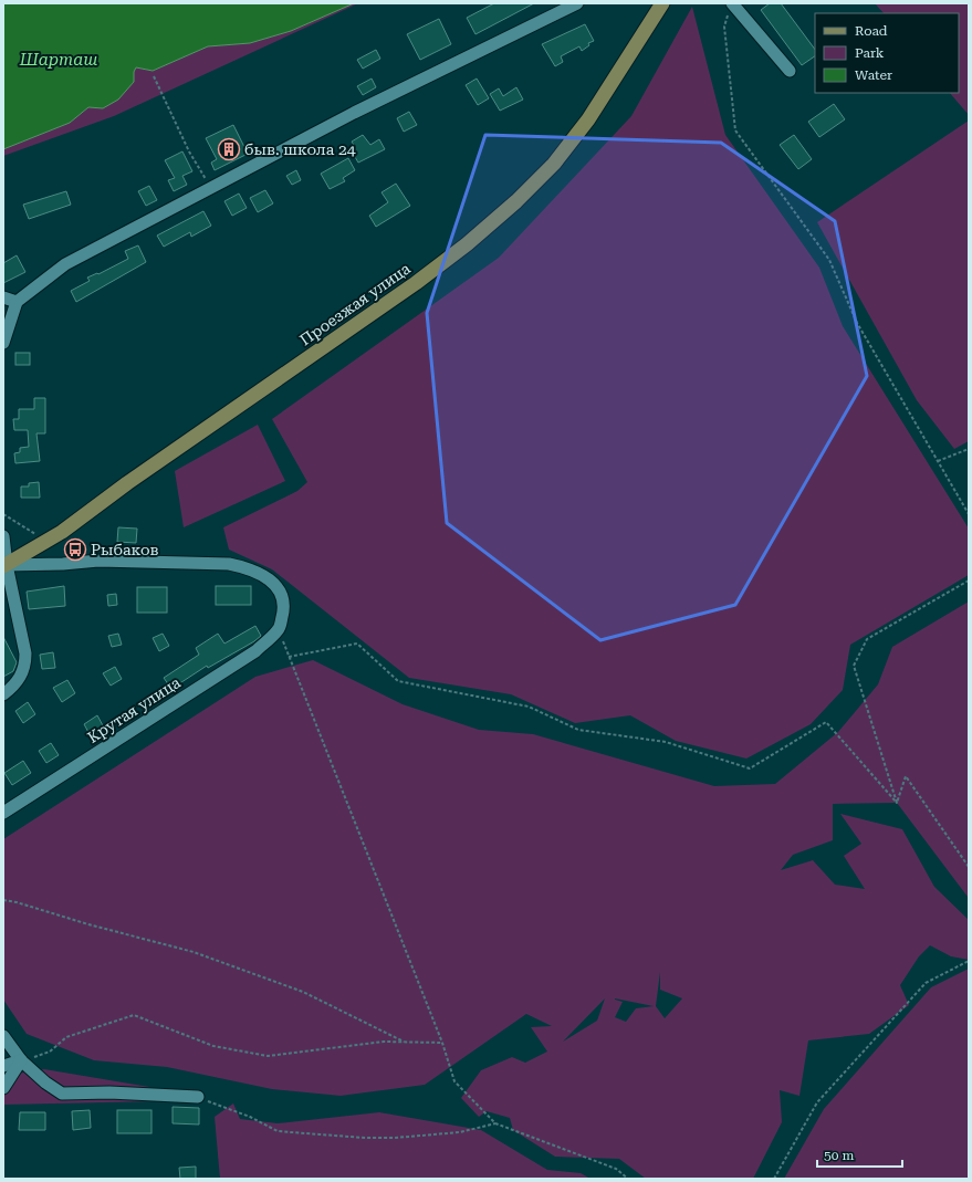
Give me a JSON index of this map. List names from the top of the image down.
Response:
{
  "streets": {
    "main road": ["Проезжая улица"],
    "street": ["Крутая улица"]
  },
  "water": ["Шарташ"],
  "places": {
    "building": ["быв. школа 24"],
    "bus stop": ["Рыбаков"]
  },
  "legend": ["Road", "Park", "Water"],
  "scale_bar": "50 m"
}
